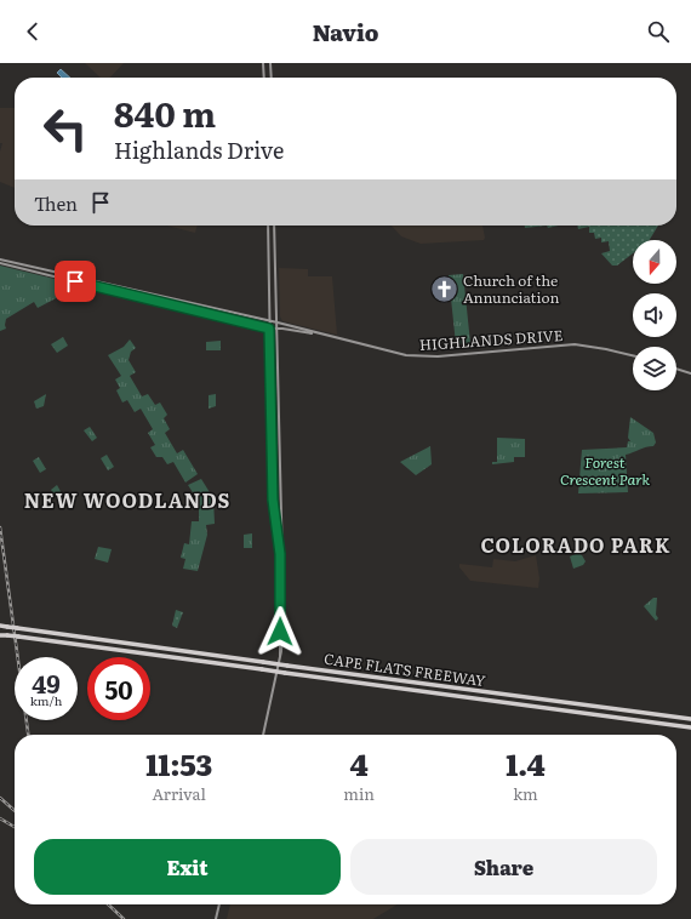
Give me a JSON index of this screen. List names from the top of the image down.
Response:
{
  "streets": {
    "highway": ["CAPE FLATS FREEWAY"],
    "main road": ["HIGHLANDS DRIVE"]
  },
  "districts": ["NEW WOODLANDS", "COLORADO PARK"],
  "parks": ["Forest Crescent Park"],
  "places": {
    "church": ["Church of the Annunciation"]
  },
  "north": "bottom",
  "page": {
    "header": "Navio",
    "turn": ["840 m", "Highlands Drive"],
    "then": "Then",
    "speed": "49 km/h",
    "limit": "50",
    "eta": [
      "11:53",
      "Arrival",
      "4",
      "min",
      "1.4",
      "km"
    ],
    "buttons": ["Exit", "Share"]
  }
}
